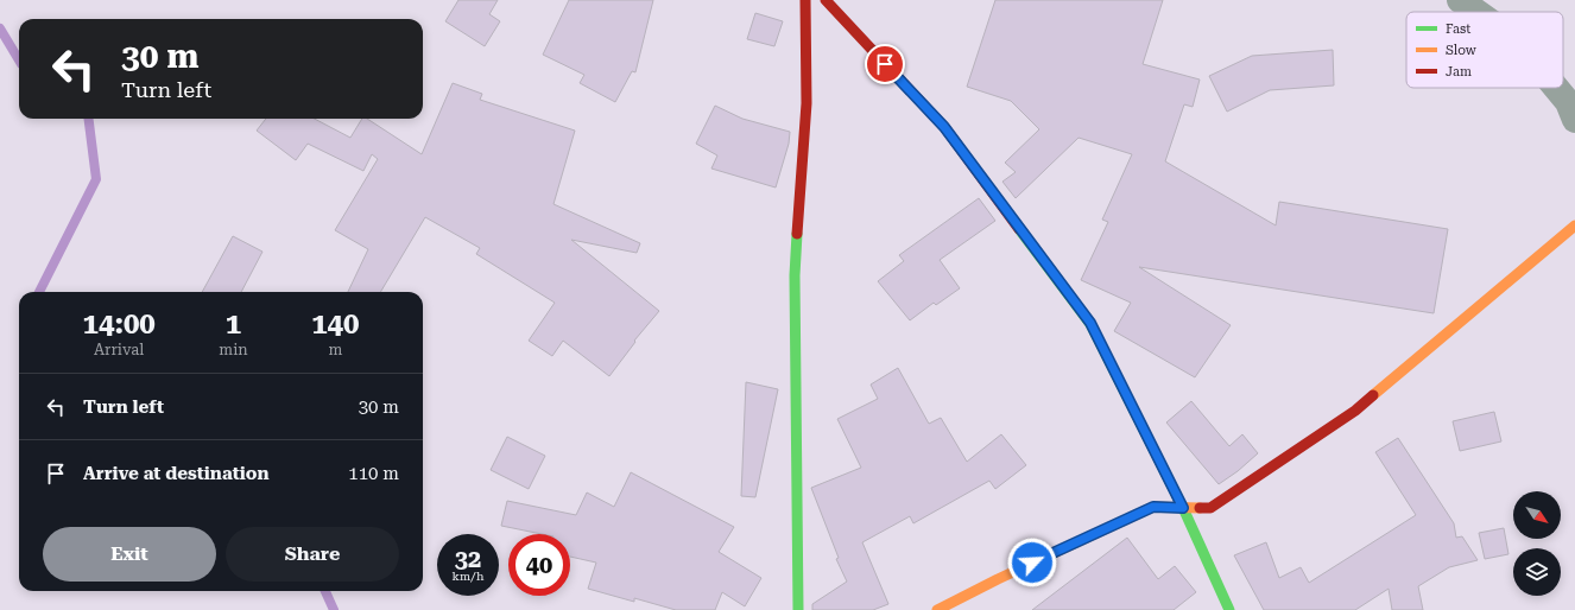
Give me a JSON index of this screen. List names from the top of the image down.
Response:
{
  "legend": ["Fast", "Slow", "Jam"],
  "north": "bottom right",
  "page": {
    "turn": ["30 m", "Turn left"],
    "eta": [
      "14:00",
      "Arrival",
      "1",
      "min",
      "140",
      "m"
    ],
    "list": [
      {
        "name": "Turn left",
        "value": "30 m"
      },
      {
        "name": "Arrive at destination",
        "value": "110 m"
      }
    ],
    "buttons": ["Exit", "Share"],
    "speed": "32 km/h",
    "limit": "40"
  }
}
